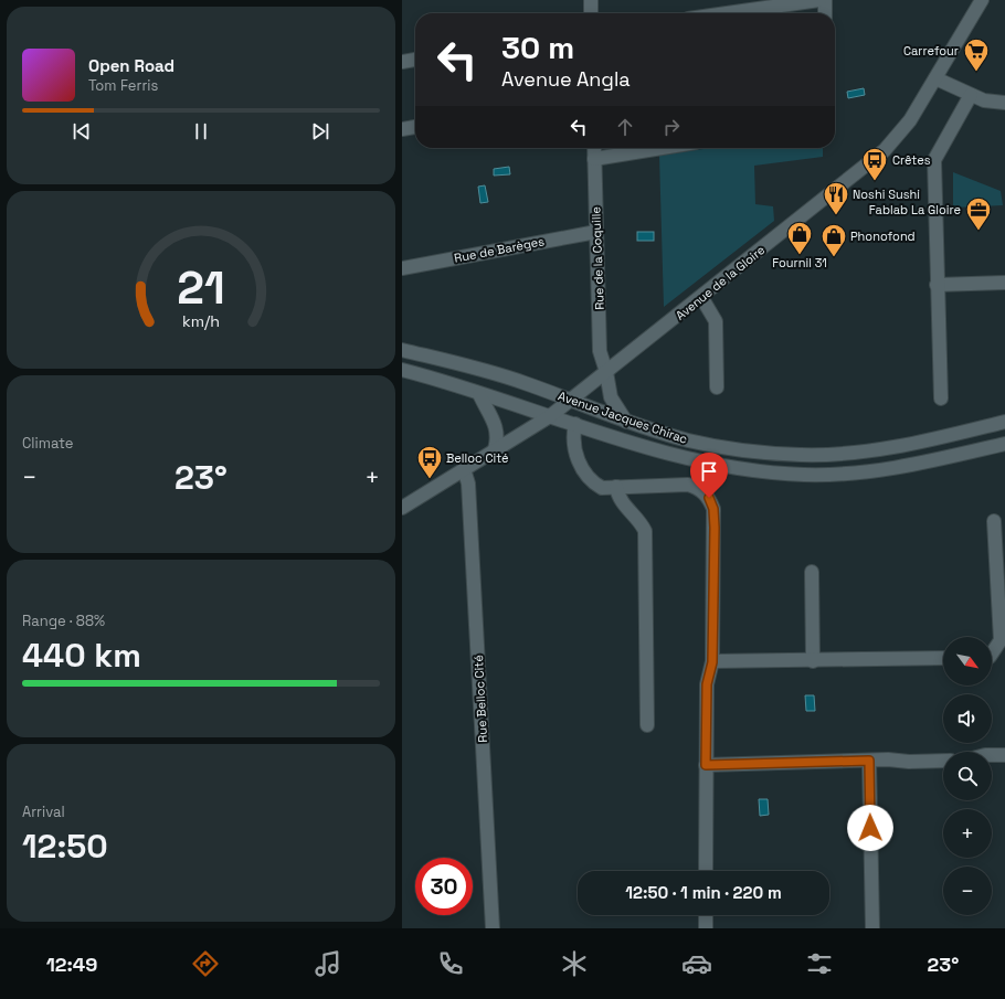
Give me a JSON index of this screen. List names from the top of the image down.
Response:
{
  "streets": {
    "street": [
      "Rue de Barèges",
      "Rue de la Coquille",
      "Avenue de la Gloire",
      "Avenue Jacques Chirac",
      "Rue Belloc Cité"
    ]
  },
  "crossings": [
    ["Rue de Barèges", "Rue de la Coquille"],
    ["Rue de la Coquille", "Avenue de la Gloire"],
    ["Rue de la Coquille", "Avenue Jacques Chirac"],
    ["Avenue de la Gloire", "Avenue Jacques Chirac"],
    ["Avenue de la Gloire", "Rue Belloc Cité"]
  ],
  "places": {
    "supermarket": ["Carrefour"],
    "bus stop": ["Crêtes", "Belloc Cité"],
    "restaurant": ["Noshi Sushi"],
    "office": ["Fablab La Gloire"],
    "shop": ["Fournil 31", "Phonofond"]
  },
  "north": "bottom right",
  "page": {
    "turn": ["30 m", "Avenue Angla"],
    "song": ["Open Road", "Tom Ferris"],
    "tile": [
      "Climate",
      ["Range · 88%", "440 km"],
      ["Arrival", "12:50"]
    ],
    "heat": ["−", "23°", "+"],
    "map_buttons": ["+", "−"],
    "limit": "30",
    "trip": "12:50 · 1 min · 220 m",
    "tabs": ["12:49", "23°"],
    "gauge": ["21", "km/h"]
  }
}
